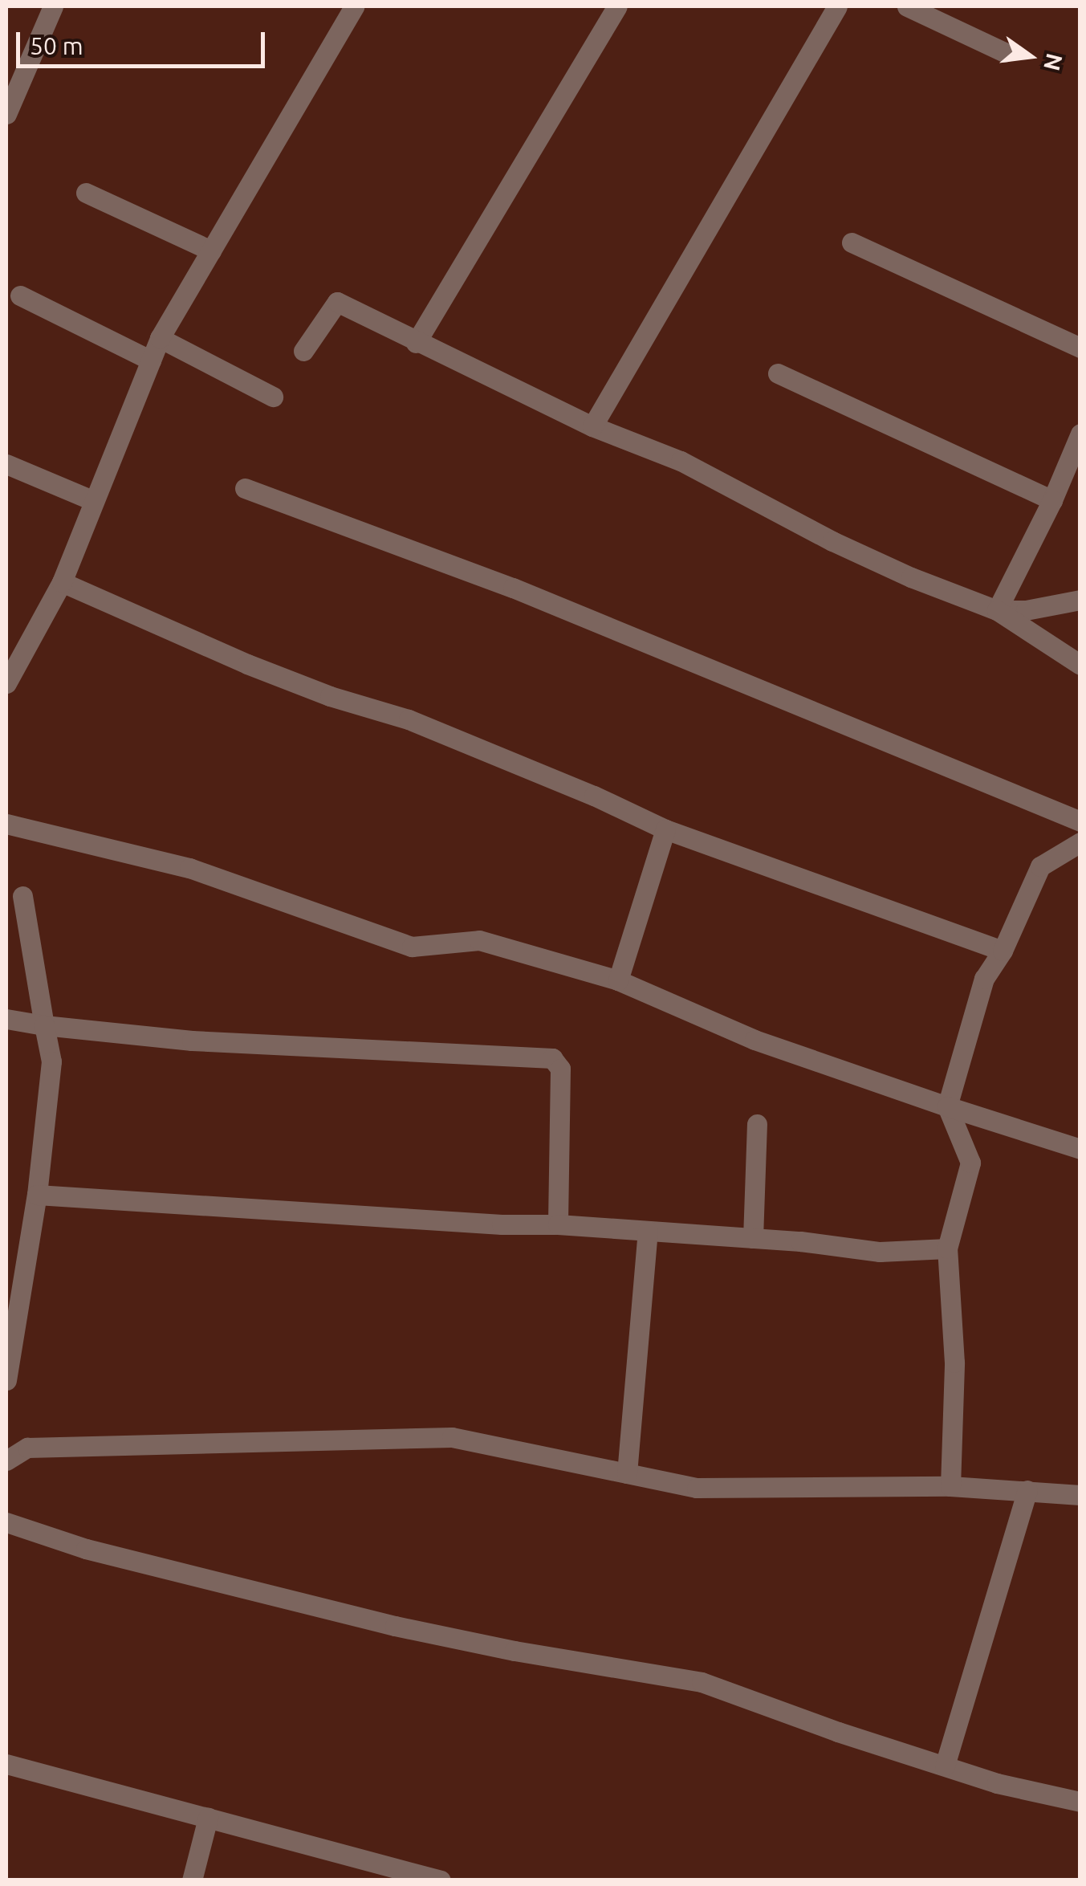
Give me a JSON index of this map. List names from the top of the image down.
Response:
{
  "scale_bar": "50 m",
  "north": "right"
}
